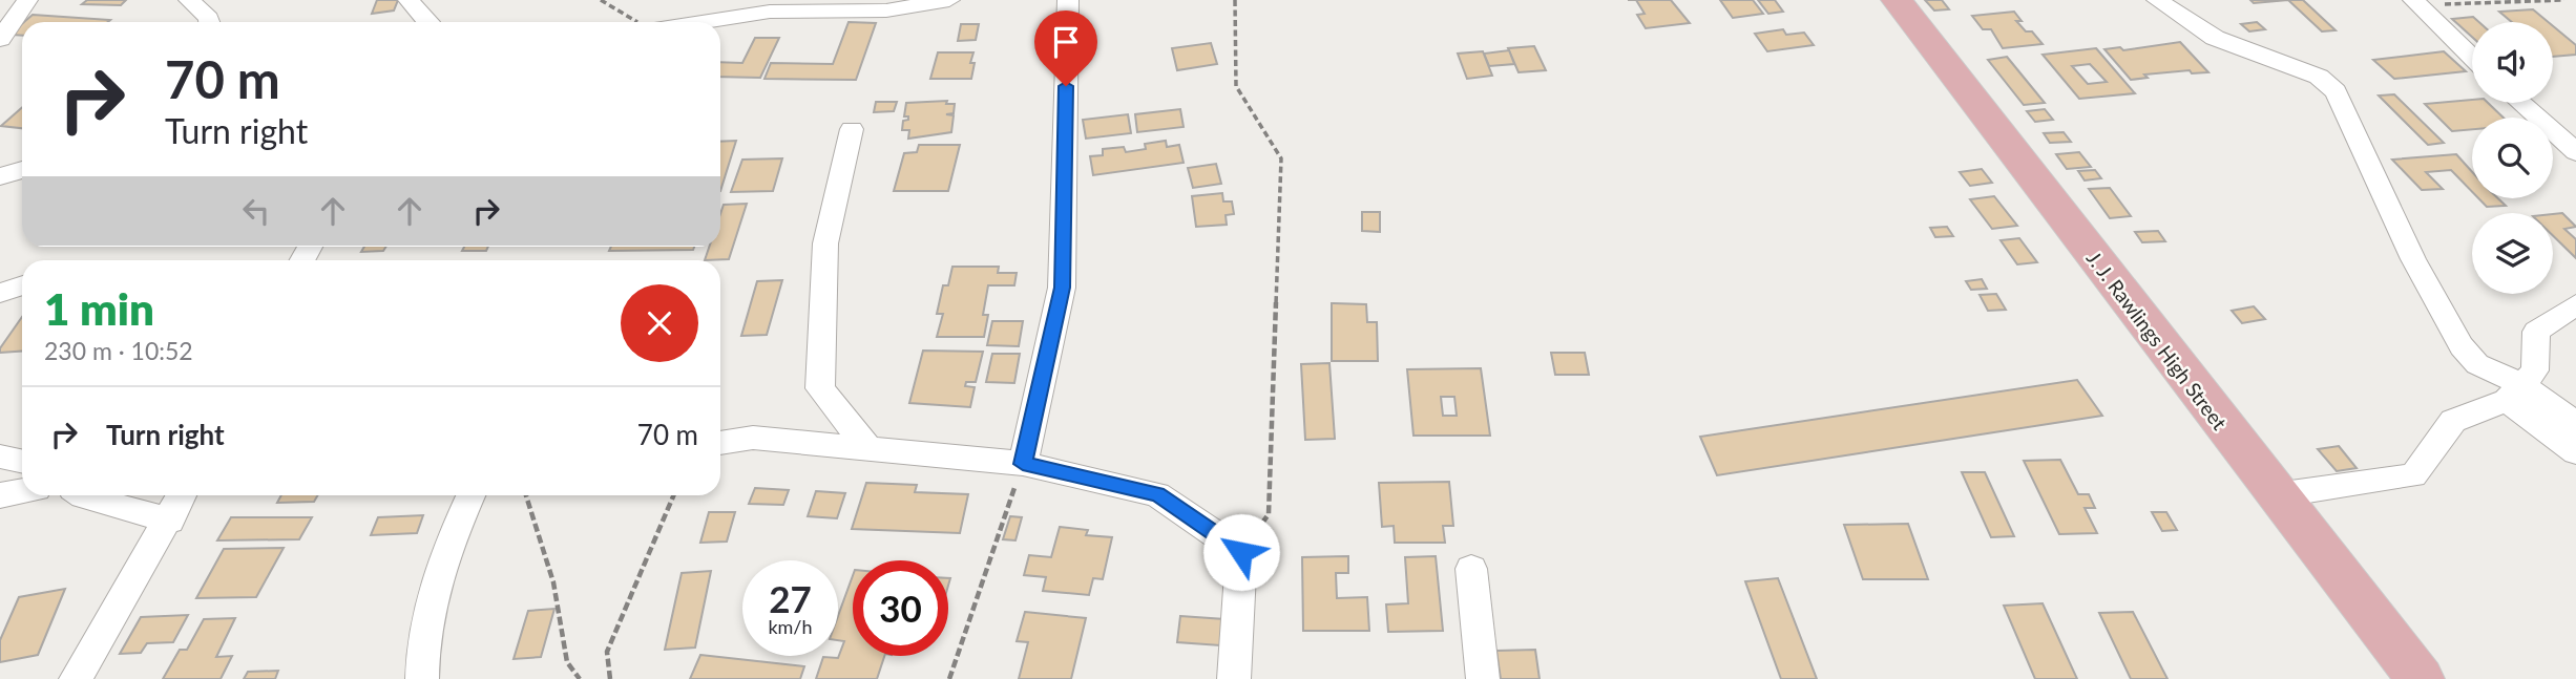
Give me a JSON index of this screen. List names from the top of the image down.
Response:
{
  "streets": {
    "main road": ["J. J. Rawlings High Street"]
  },
  "page": {
    "turn": ["70 m", "Turn right"],
    "heading": ["1 min", "230 m · 10:52"],
    "list": [
      {
        "name": "Turn right",
        "value": "70 m"
      }
    ],
    "speed": "27 km/h",
    "limit": "30"
  }
}
